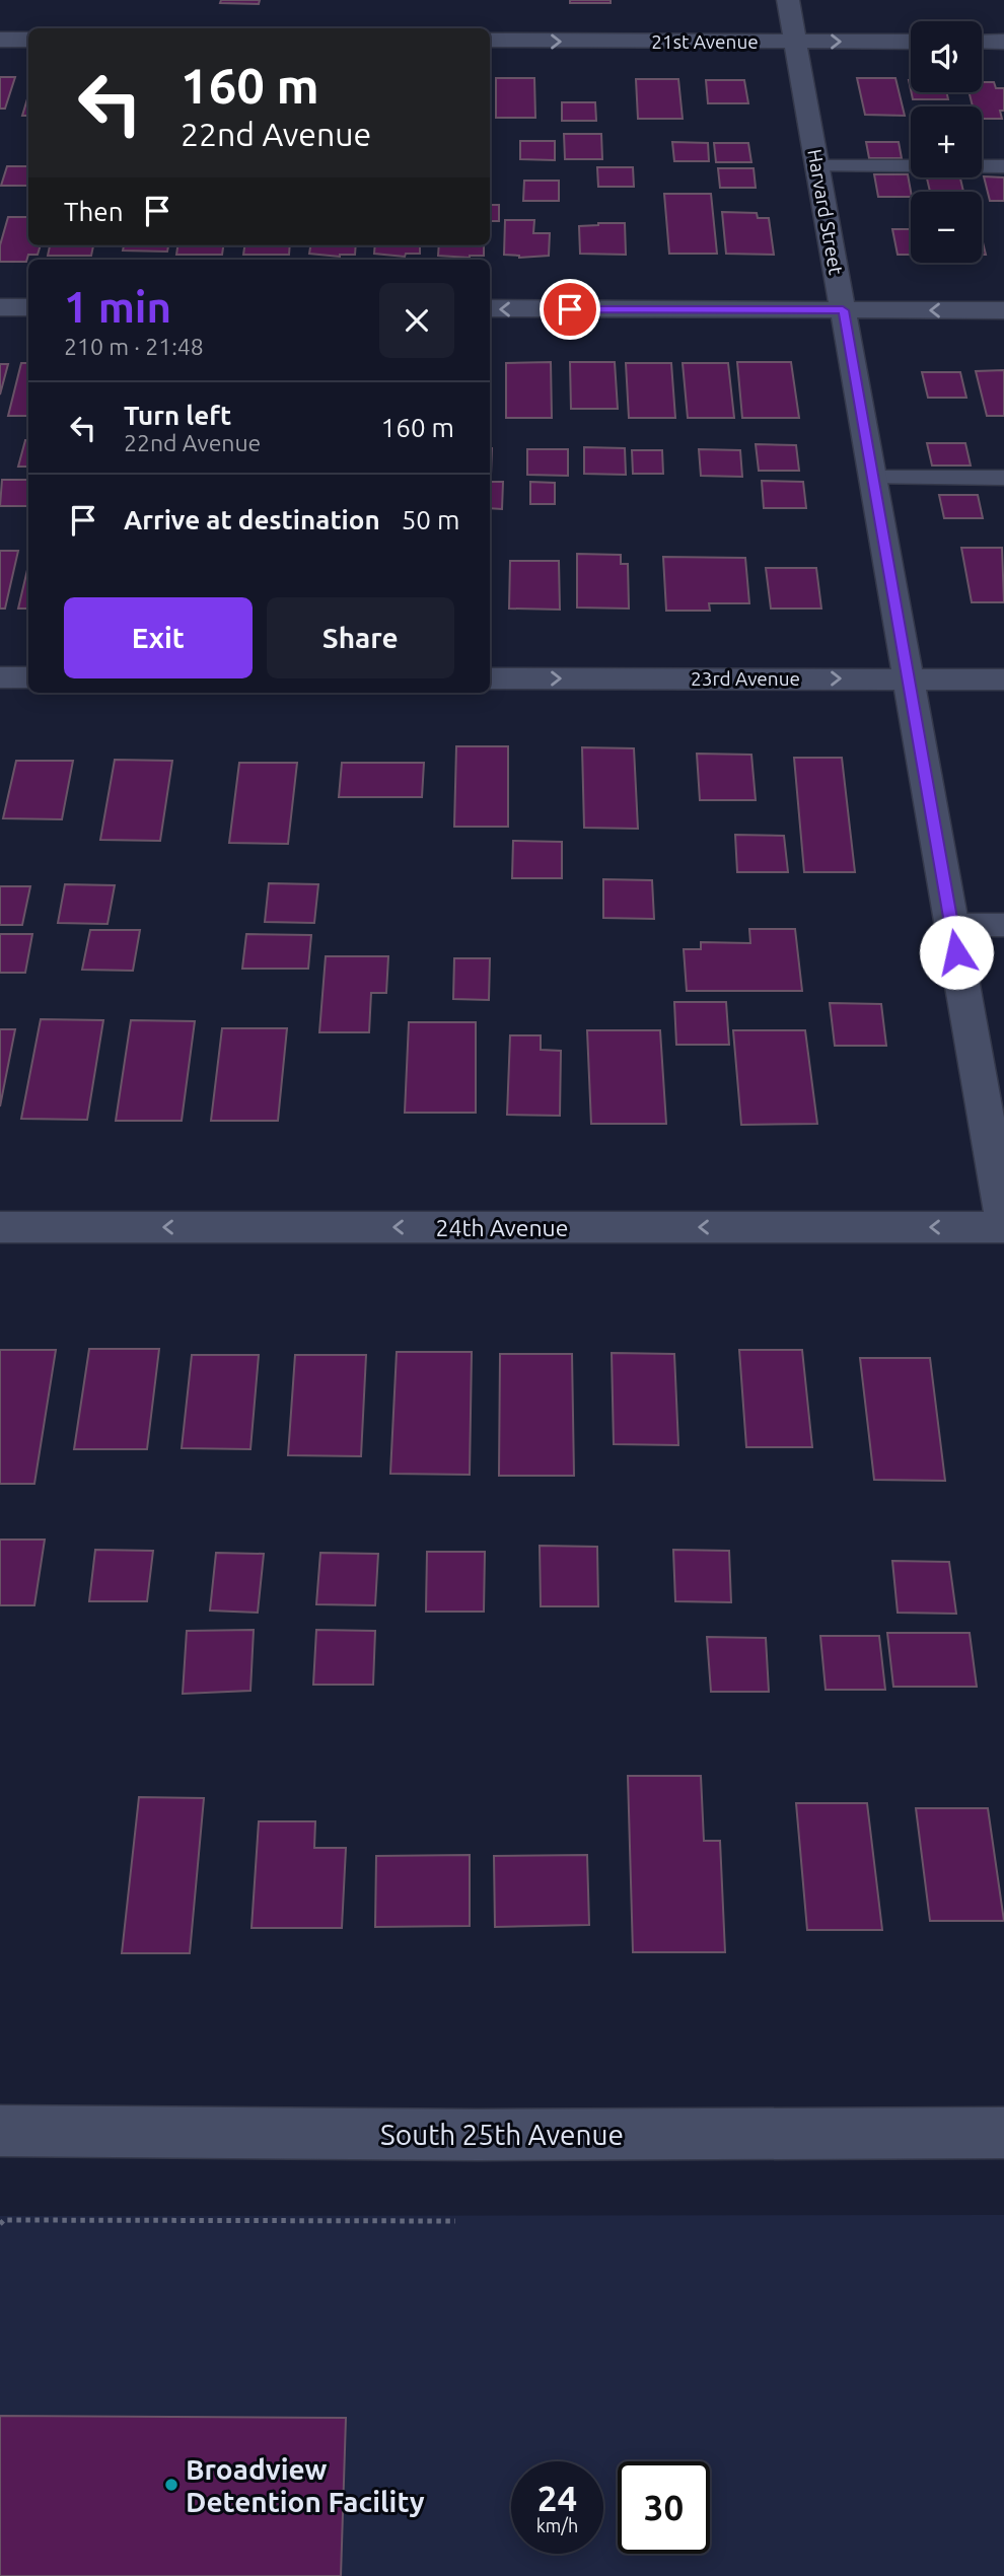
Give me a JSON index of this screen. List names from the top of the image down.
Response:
{
  "streets": {
    "street": [
      "21st Avenue",
      "Harvard Street",
      "23rd Avenue",
      "24th Avenue",
      "South 25th Avenue"
    ]
  },
  "crossings": [
    ["21st Avenue", "Harvard Street"],
    ["Harvard Street", "23rd Avenue"]
  ],
  "one_way": ["23rd Avenue", "24th Avenue"],
  "places": ["Broadview Detention Facility"],
  "page": {
    "map_buttons": ["+", "−"],
    "turn": ["160 m", "22nd Avenue"],
    "then": "Then",
    "heading": ["1 min", "210 m · 21:48"],
    "list": [
      {
        "name": "Turn left",
        "note": "22nd Avenue",
        "value": "160 m"
      },
      {
        "name": "Arrive at destination",
        "value": "50 m"
      }
    ],
    "buttons": ["Exit", "Share"],
    "speed": "24 km/h",
    "limit": "30"
  }
}
